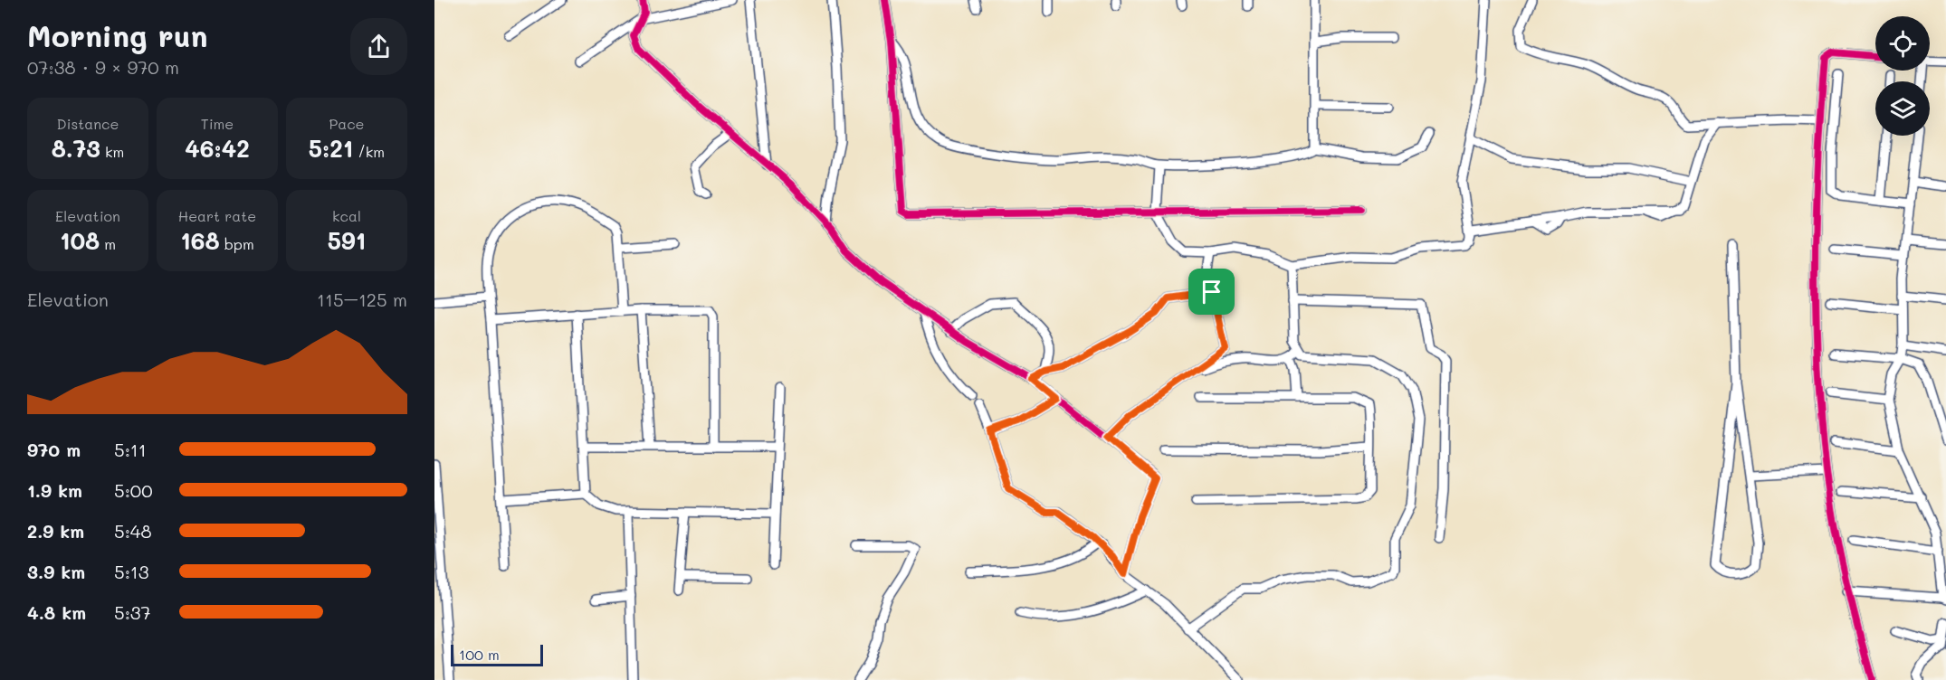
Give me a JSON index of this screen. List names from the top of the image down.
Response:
{
  "scale_bar": "100 m",
  "page": {
    "heading": ["Morning run", "07:38 · 9 × 970 m"],
    "stats": [
      ["Distance", "8.73 km"],
      ["Time", "46:42"],
      ["Pace", "5:21 /km"],
      ["Elevation", "108 m"],
      ["Heart rate", "168 bpm"],
      ["kcal", "591"]
    ],
    "chart": ["Elevation", "115–125 m"],
    "list": [
      {
        "name": "970 m",
        "note": "5:11"
      },
      {
        "name": "1.9 km",
        "note": "5:00"
      },
      {
        "name": "2.9 km",
        "note": "5:48"
      },
      {
        "name": "3.9 km",
        "note": "5:13"
      },
      {
        "name": "4.8 km",
        "note": "5:37"
      }
    ],
    "scale": "100 m"
  }
}
